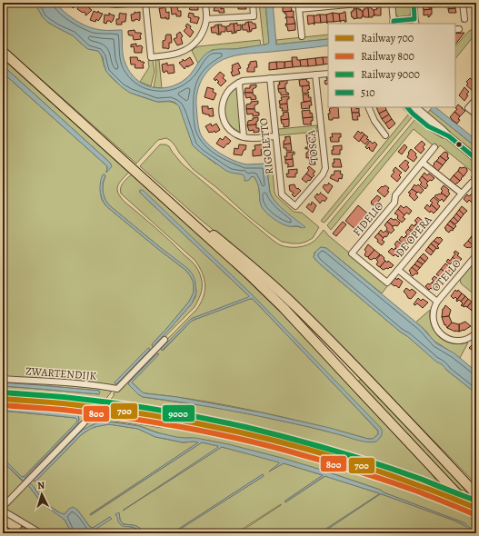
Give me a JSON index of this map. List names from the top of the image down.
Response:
{
  "streets": {
    "street": [
      "RIGOLETTO",
      "TOSCA",
      "FIDELIO",
      "DE OPERA",
      "OTELLO",
      "ZWARTENDIJK"
    ]
  },
  "crossings": [
    ["RIGOLETTO", "TOSCA"],
    ["FIDELIO", "DE OPERA"],
    ["DE OPERA", "OTELLO"]
  ],
  "lines": [
    "transit line 510",
    "rail line 9000",
    "rail line 700",
    "rail line 800"
  ],
  "legend": [
    "Railway 700",
    "Railway 800",
    "Railway 9000",
    "510"
  ],
  "north": "top"
}
